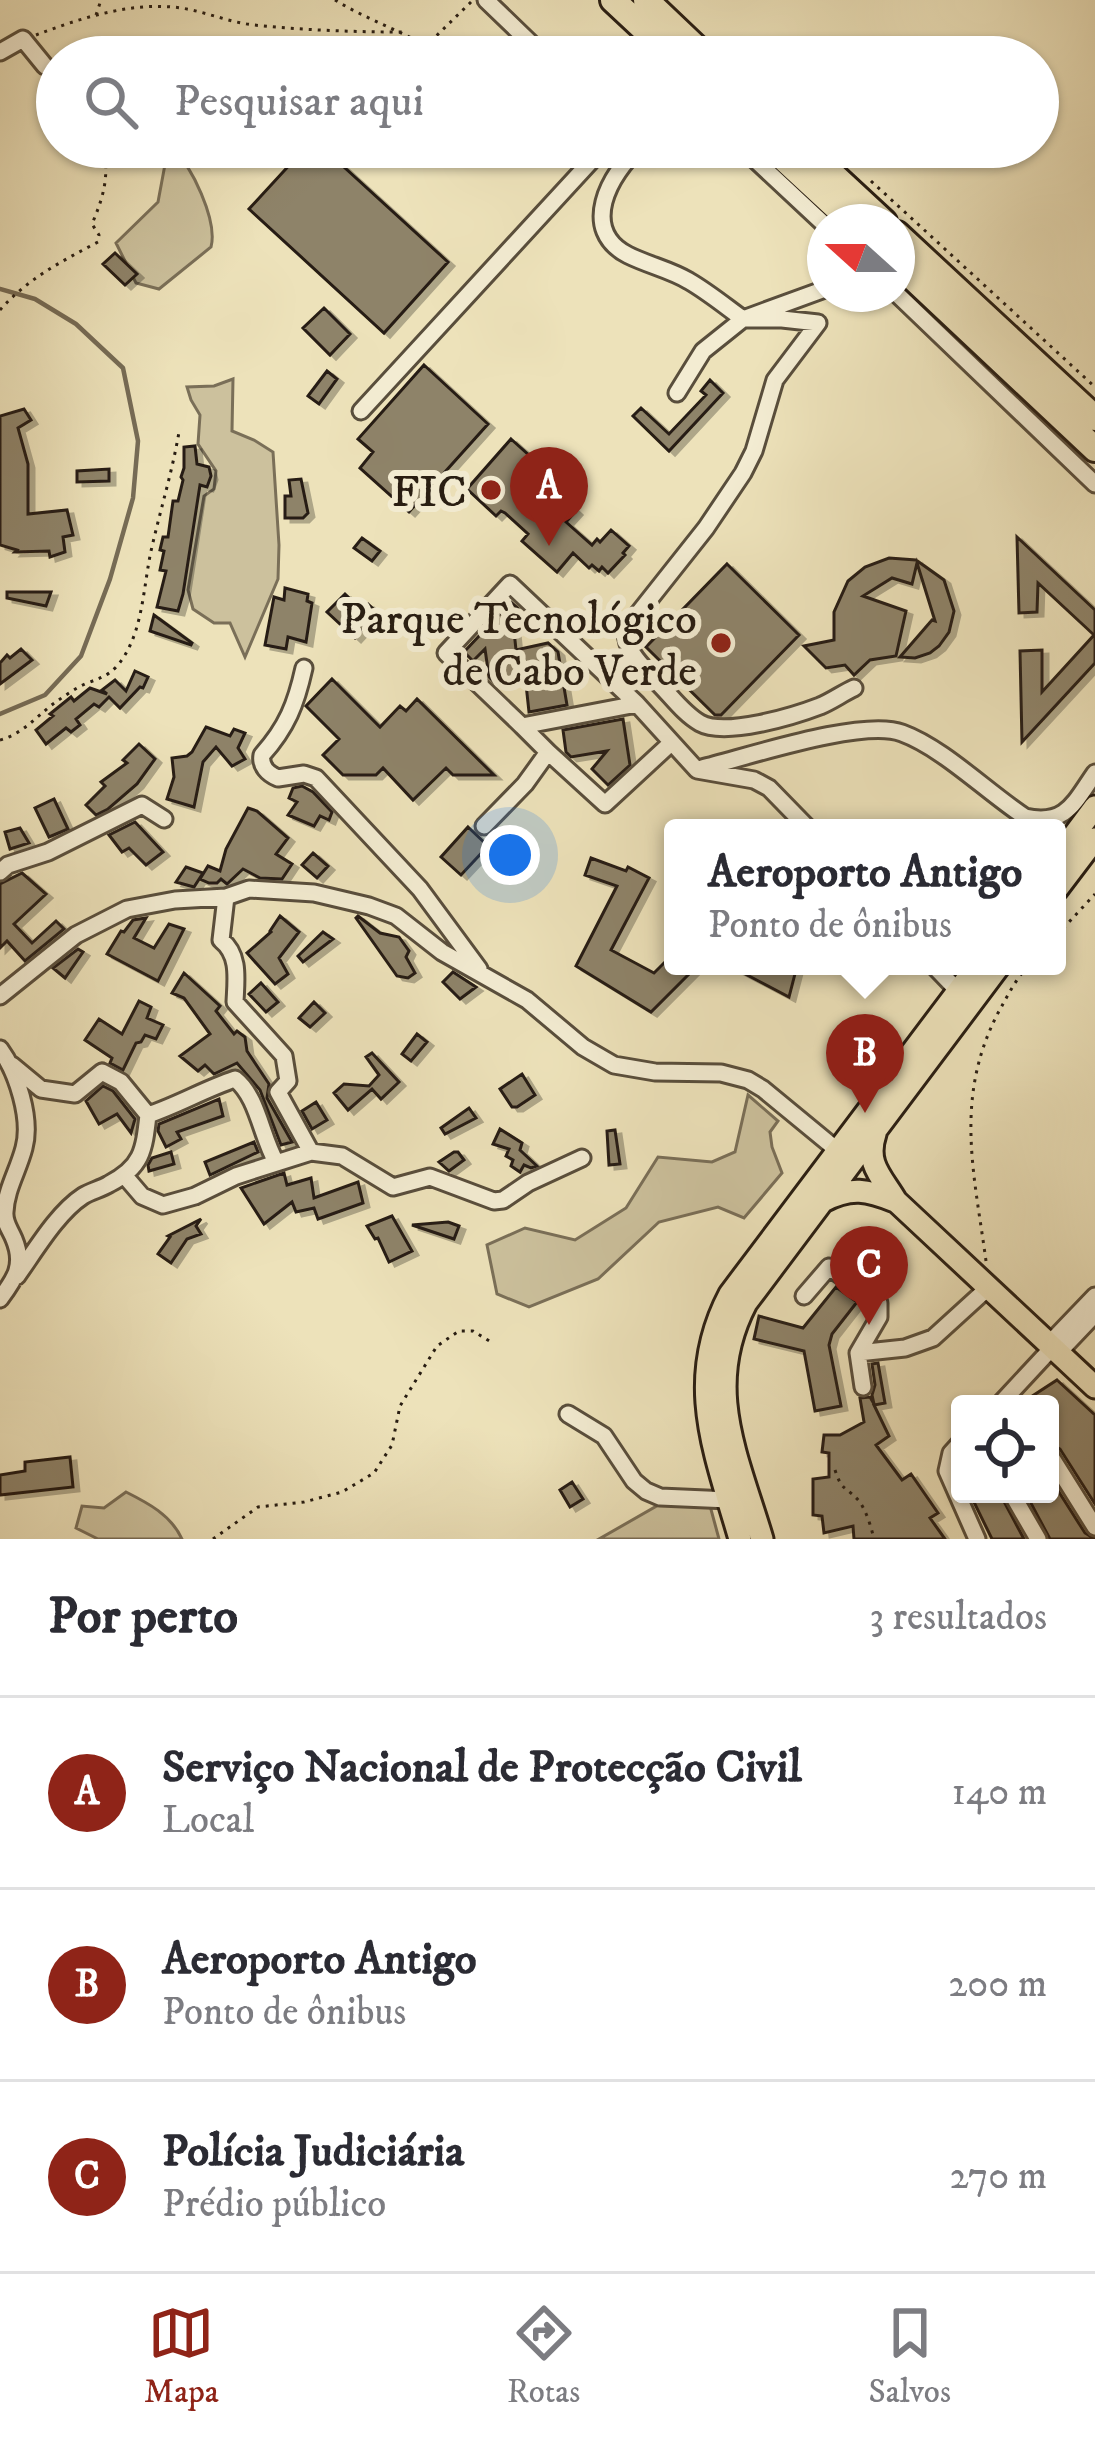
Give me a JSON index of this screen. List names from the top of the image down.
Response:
{
  "places": ["FIC", "Parque Tecnológico de Cabo Verde"],
  "north": "left",
  "page": {
    "search": "Pesquisar aqui",
    "pins": ["A", "B", "C"],
    "popup": ["Aeroporto Antigo", "Ponto de ônibus"],
    "heading": ["Por perto", "3 resultados"],
    "list": [
      {
        "mark": "A",
        "name": "Serviço Nacional de Protecção Civil",
        "note": "Local",
        "value": "140 m"
      },
      {
        "mark": "B",
        "name": "Aeroporto Antigo",
        "note": "Ponto de ônibus",
        "value": "200 m"
      },
      {
        "mark": "C",
        "name": "Polícia Judiciária",
        "note": "Prédio público",
        "value": "270 m"
      }
    ],
    "nav": ["Mapa", "Rotas", "Salvos"]
  }
}
